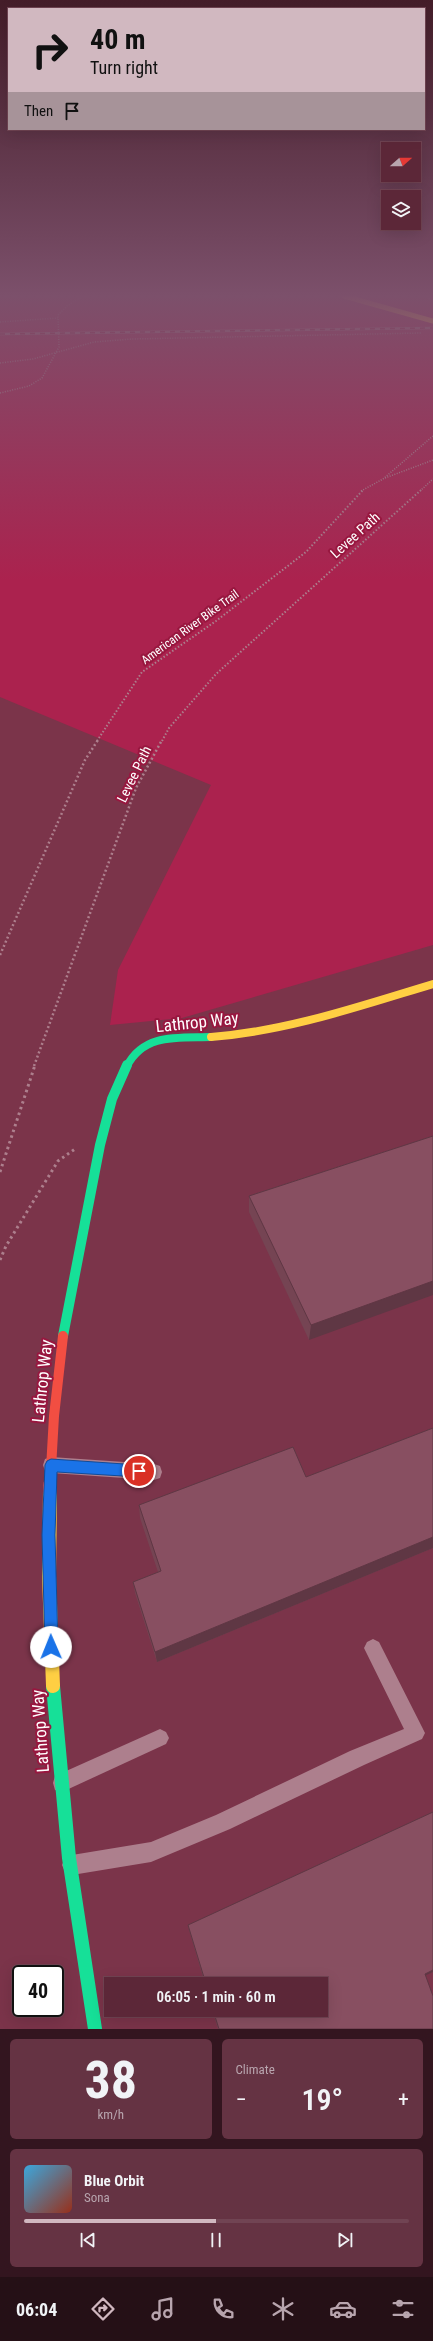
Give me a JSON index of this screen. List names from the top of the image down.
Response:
{
  "streets": {
    "main road": ["Lathrop Way"],
    "path": ["Levee Path", "American River Bike Trail"]
  },
  "north": "right",
  "page": {
    "turn": ["40 m", "Turn right"],
    "then": "Then",
    "limit": "40",
    "trip": "06:05 · 1 min · 60 m",
    "tile": [
      ["38", "km/h"],
      "Climate"
    ],
    "heat": ["−", "19°", "+"],
    "song": ["Blue Orbit", "Sona"],
    "tabs": "06:04"
  }
}
